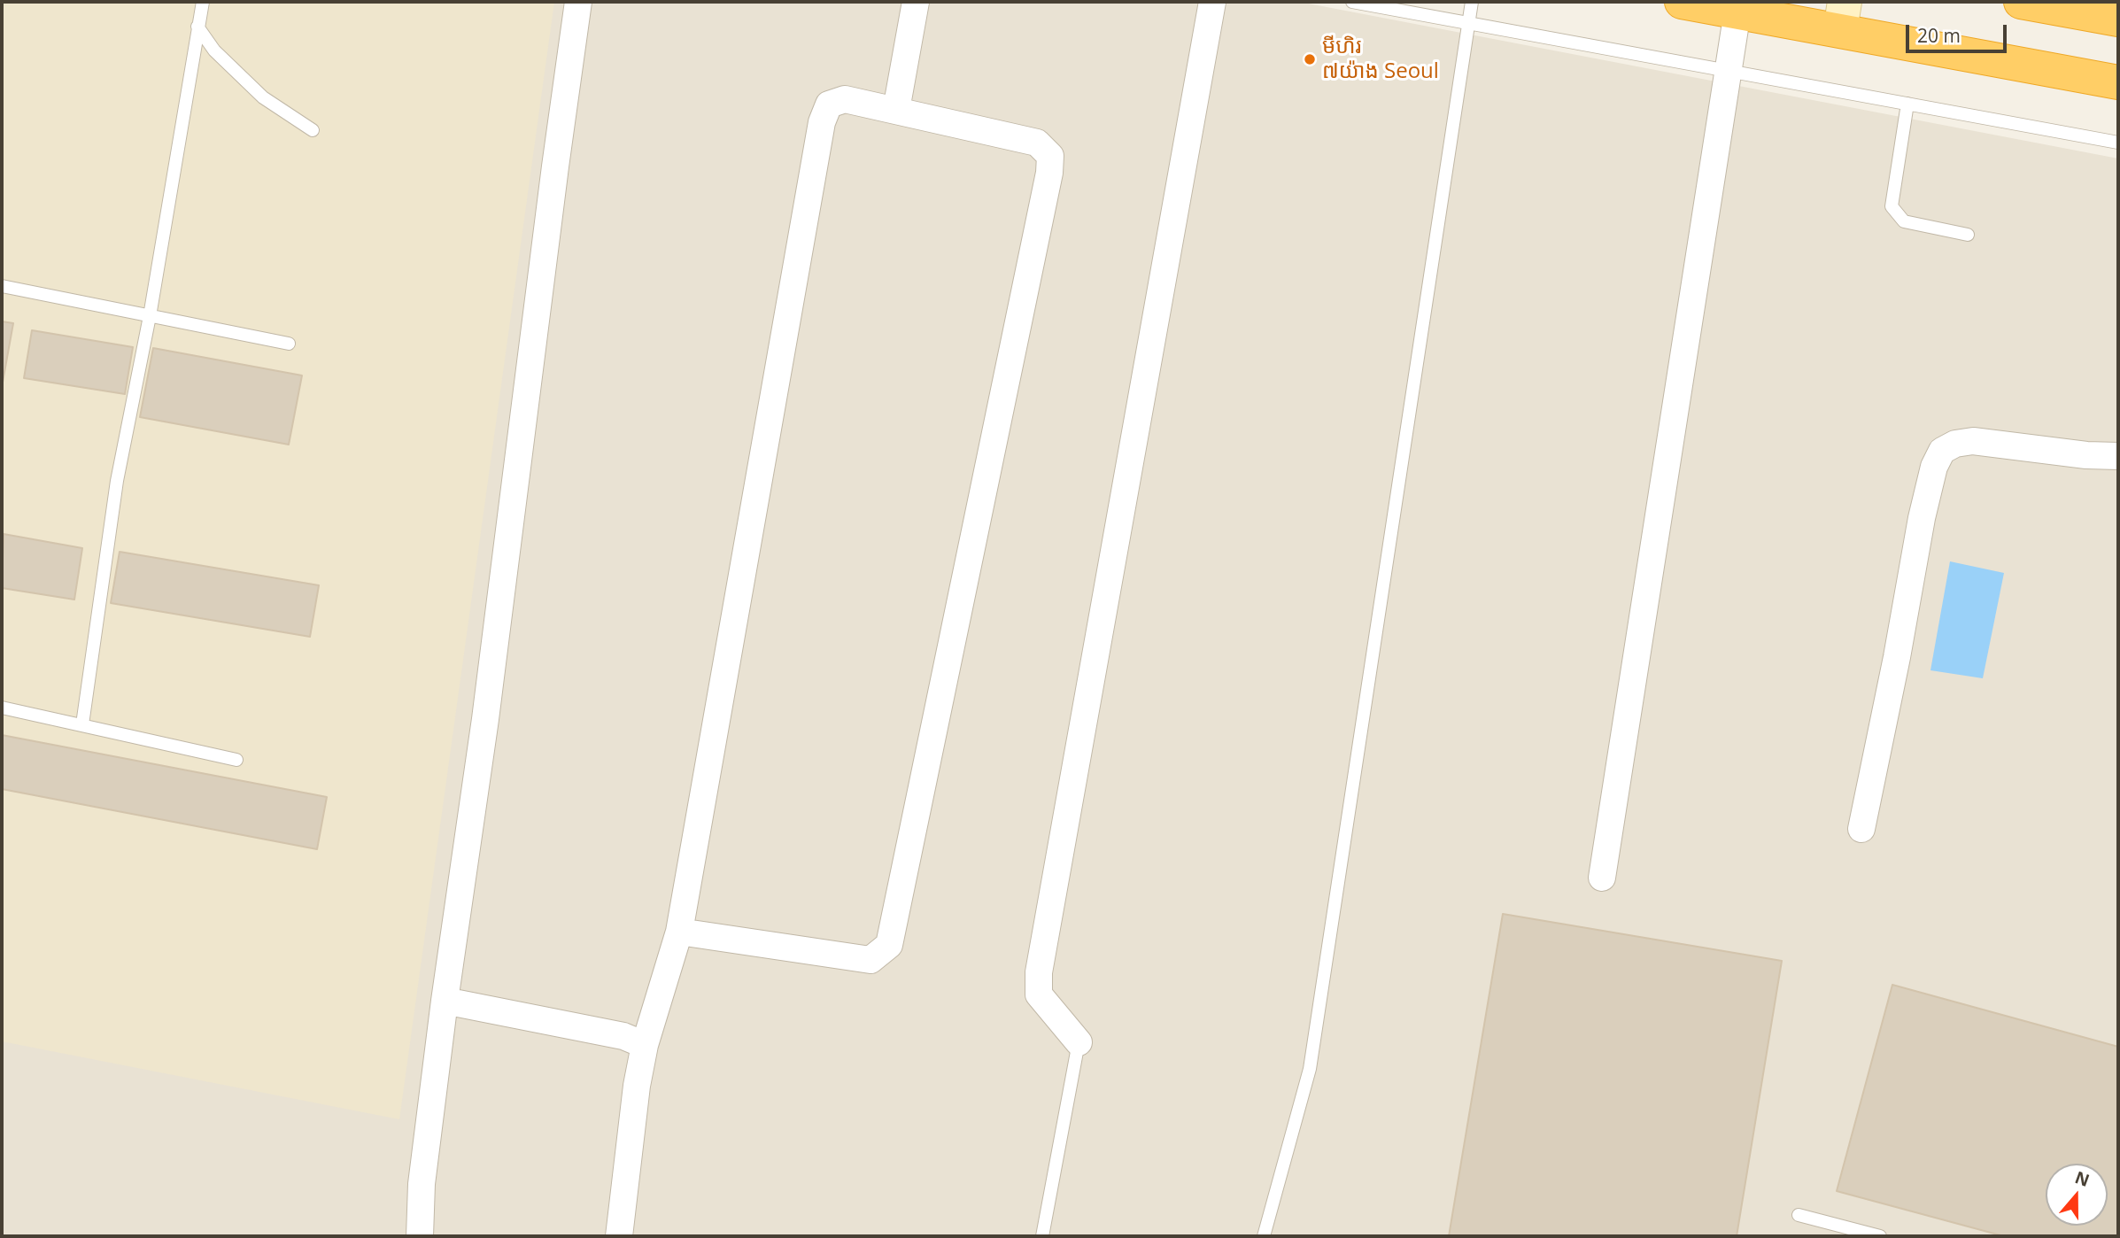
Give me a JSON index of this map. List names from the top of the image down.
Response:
{
  "places": ["មីហិរ ៧យ៉ាង Seoul"],
  "scale_bar": "20 m",
  "north": "top"
}
